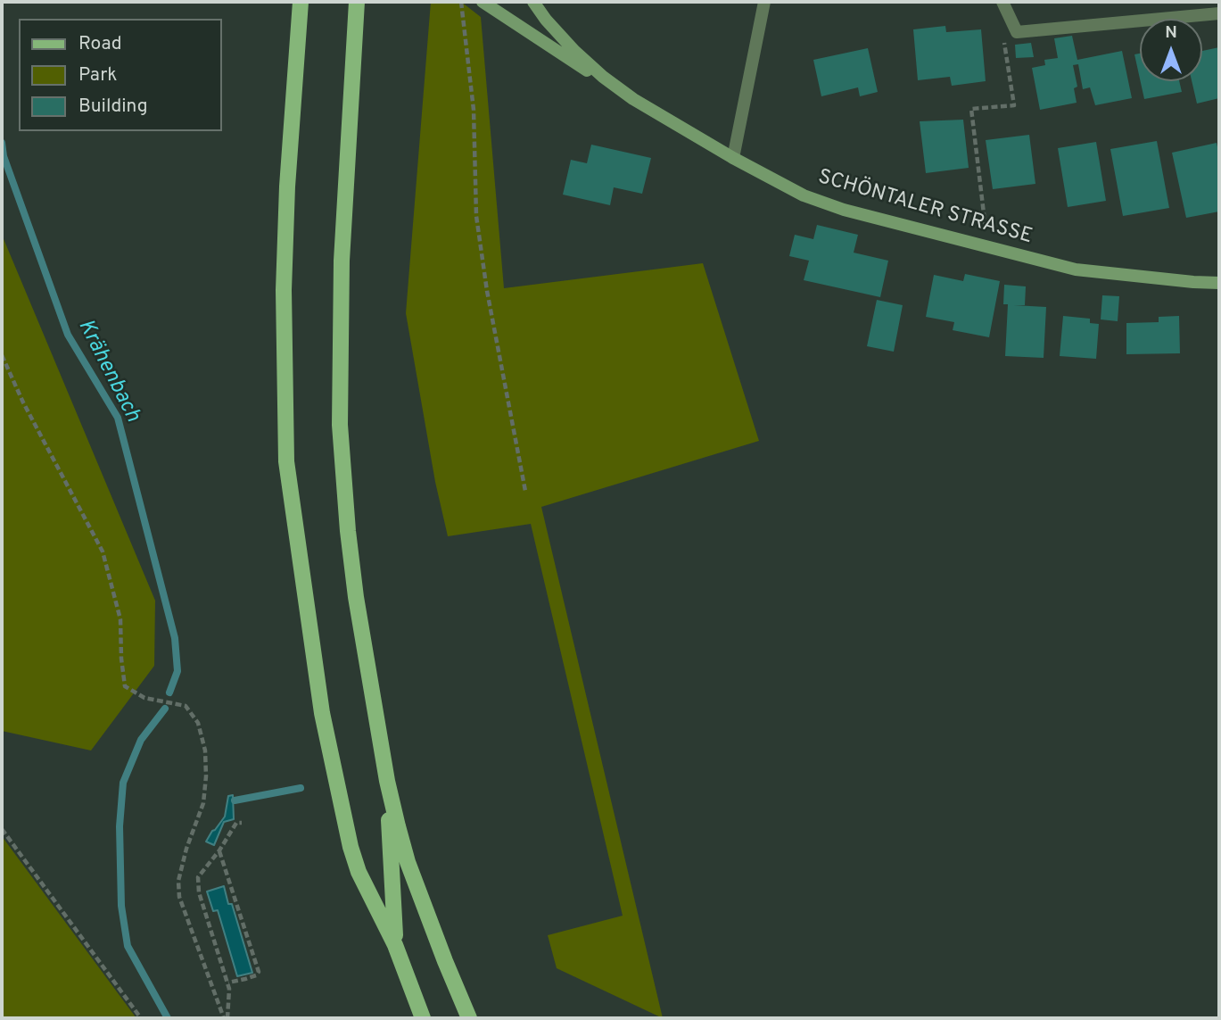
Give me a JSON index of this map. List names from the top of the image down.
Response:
{
  "streets": {
    "street": ["SCHÖNTALER STRASSE"]
  },
  "water": ["Krähenbach"],
  "legend": ["Road", "Park", "Building"],
  "north": "top"
}
